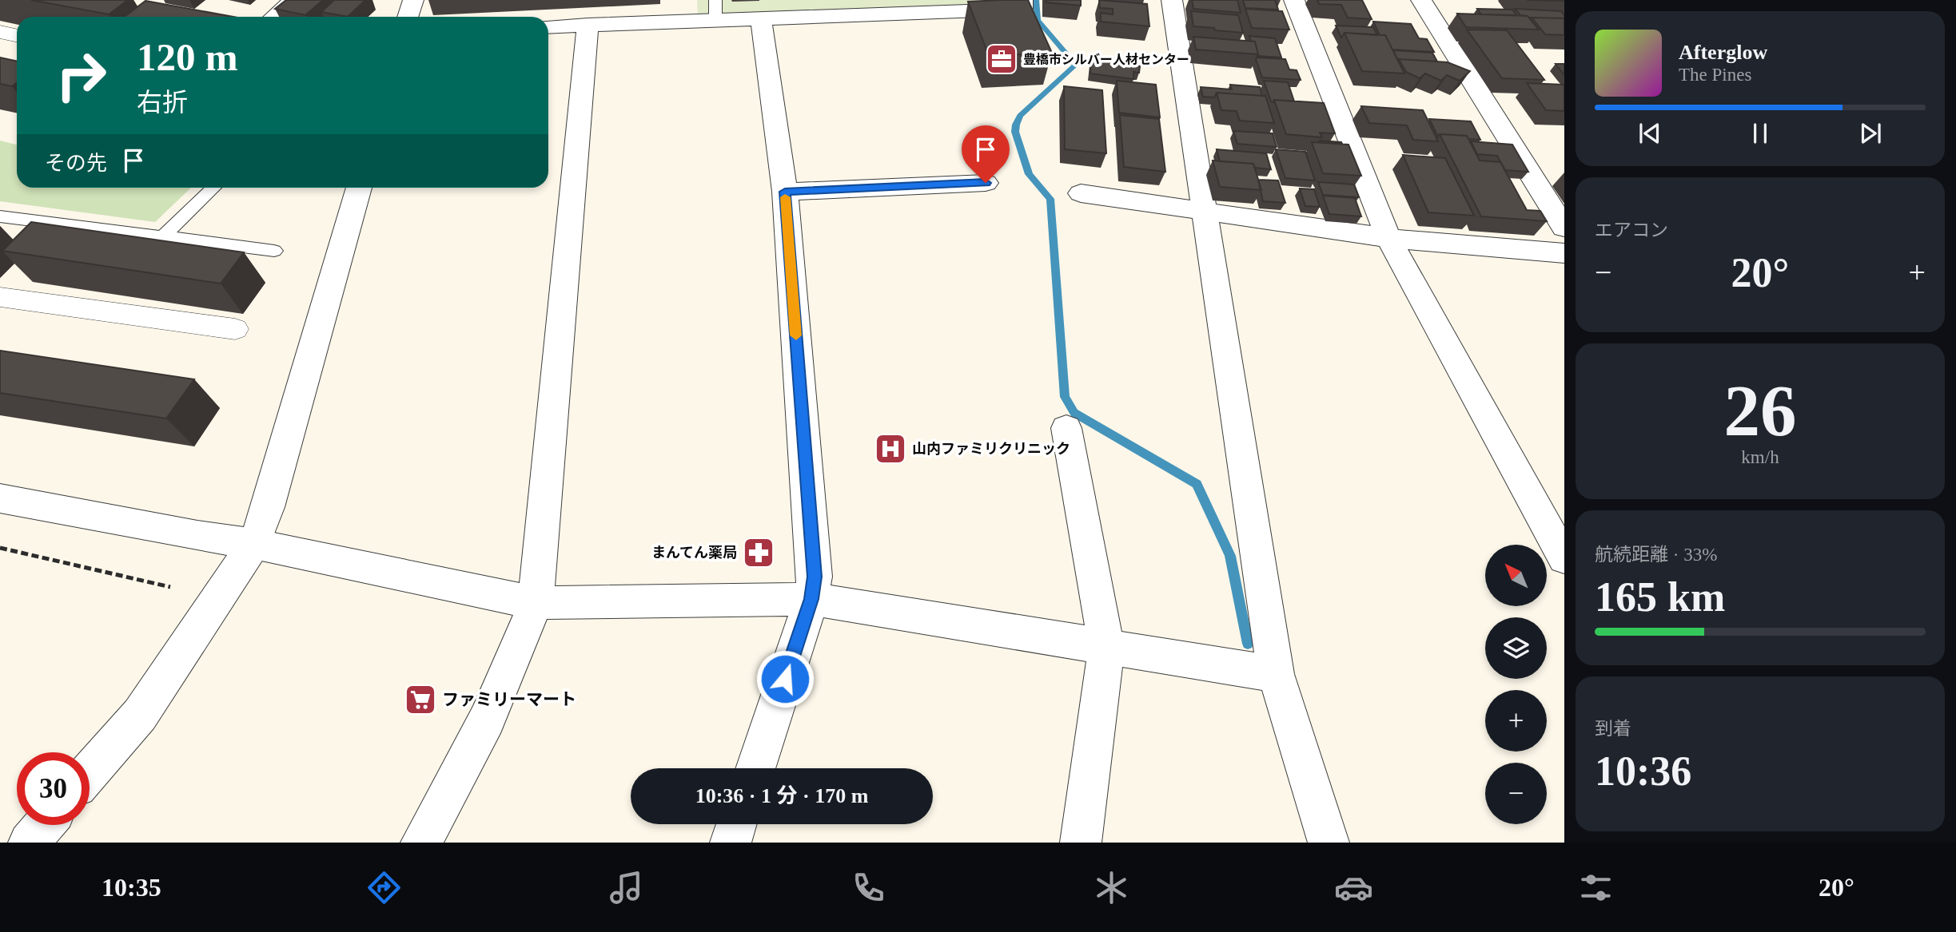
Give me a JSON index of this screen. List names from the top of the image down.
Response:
{
  "places": {
    "office": ["豊橋市シルバー人材センター"],
    "hospital": ["山内ファミリクリニック"],
    "pharmacy": ["まんてん薬局"],
    "supermarket": ["ファミリーマート"]
  },
  "north": "top left",
  "page": {
    "turn": ["120 m", "右折"],
    "song": ["Afterglow", "The Pines"],
    "then": "その先",
    "tile": [
      "エアコン",
      ["26", "km/h"],
      ["航続距離 · 33%", "165 km"],
      ["到着", "10:36"]
    ],
    "heat": ["−", "20°", "+"],
    "map_buttons": ["+", "−"],
    "limit": "30",
    "trip": "10:36 · 1 分 · 170 m",
    "tabs": ["10:35", "20°"]
  }
}
